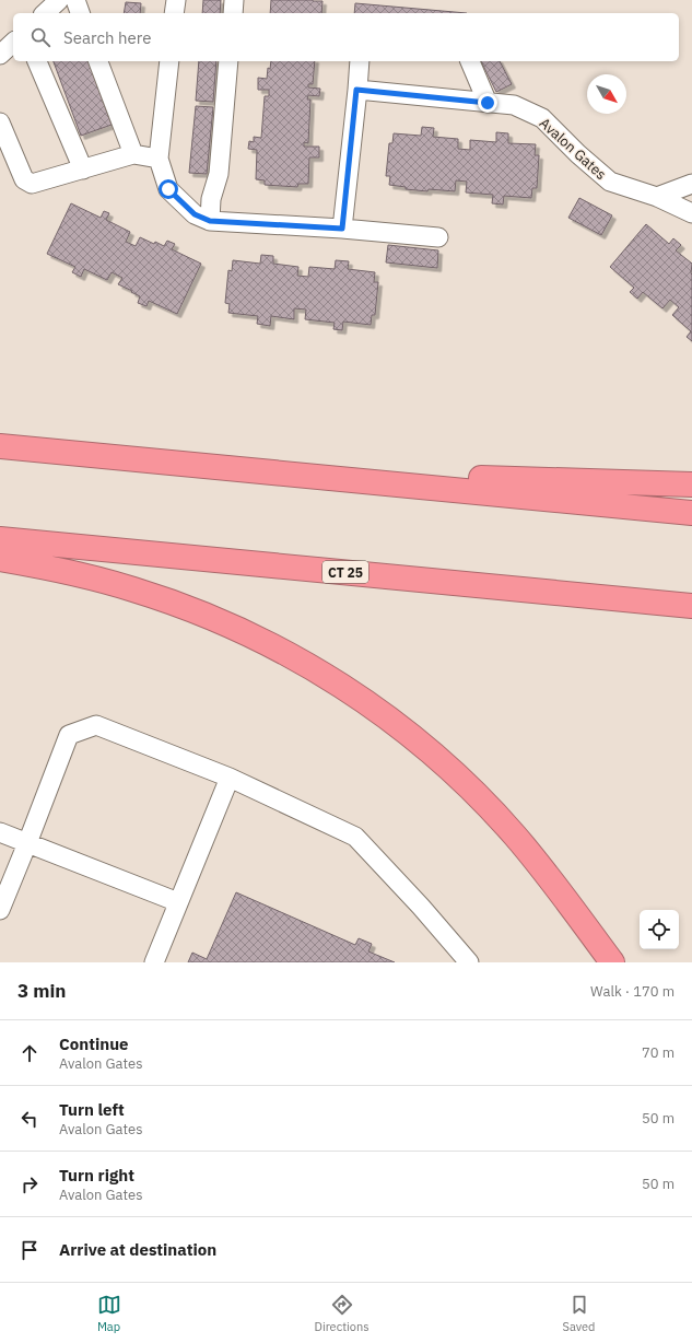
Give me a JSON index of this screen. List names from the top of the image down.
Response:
{
  "streets": {
    "highway": ["CT 25"],
    "street": ["Avalon Gates"]
  },
  "north": "bottom right",
  "page": {
    "search": "Search here",
    "heading": ["3 min", "Walk · 170 m"],
    "list": [
      ["Continue", "Avalon Gates", "70 m"],
      ["Turn left", "Avalon Gates", "50 m"],
      ["Turn right", "Avalon Gates", "50 m"],
      "Arrive at destination"
    ],
    "nav": ["Map", "Directions", "Saved"]
  }
}
